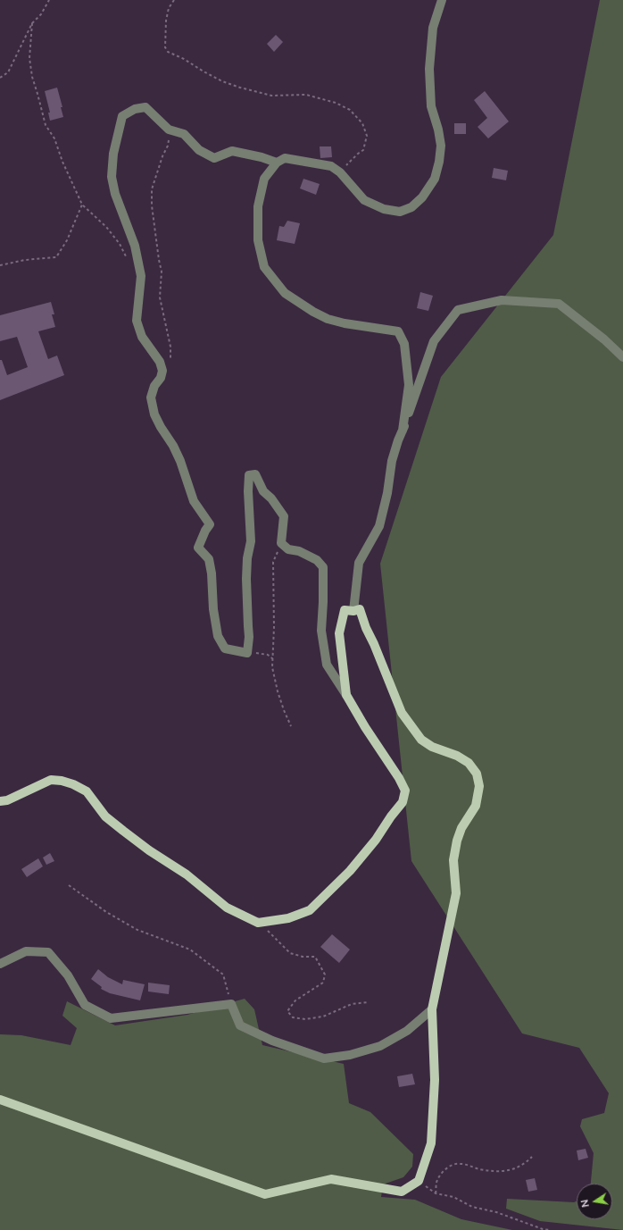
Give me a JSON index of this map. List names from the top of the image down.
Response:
{
  "north": "left"
}
